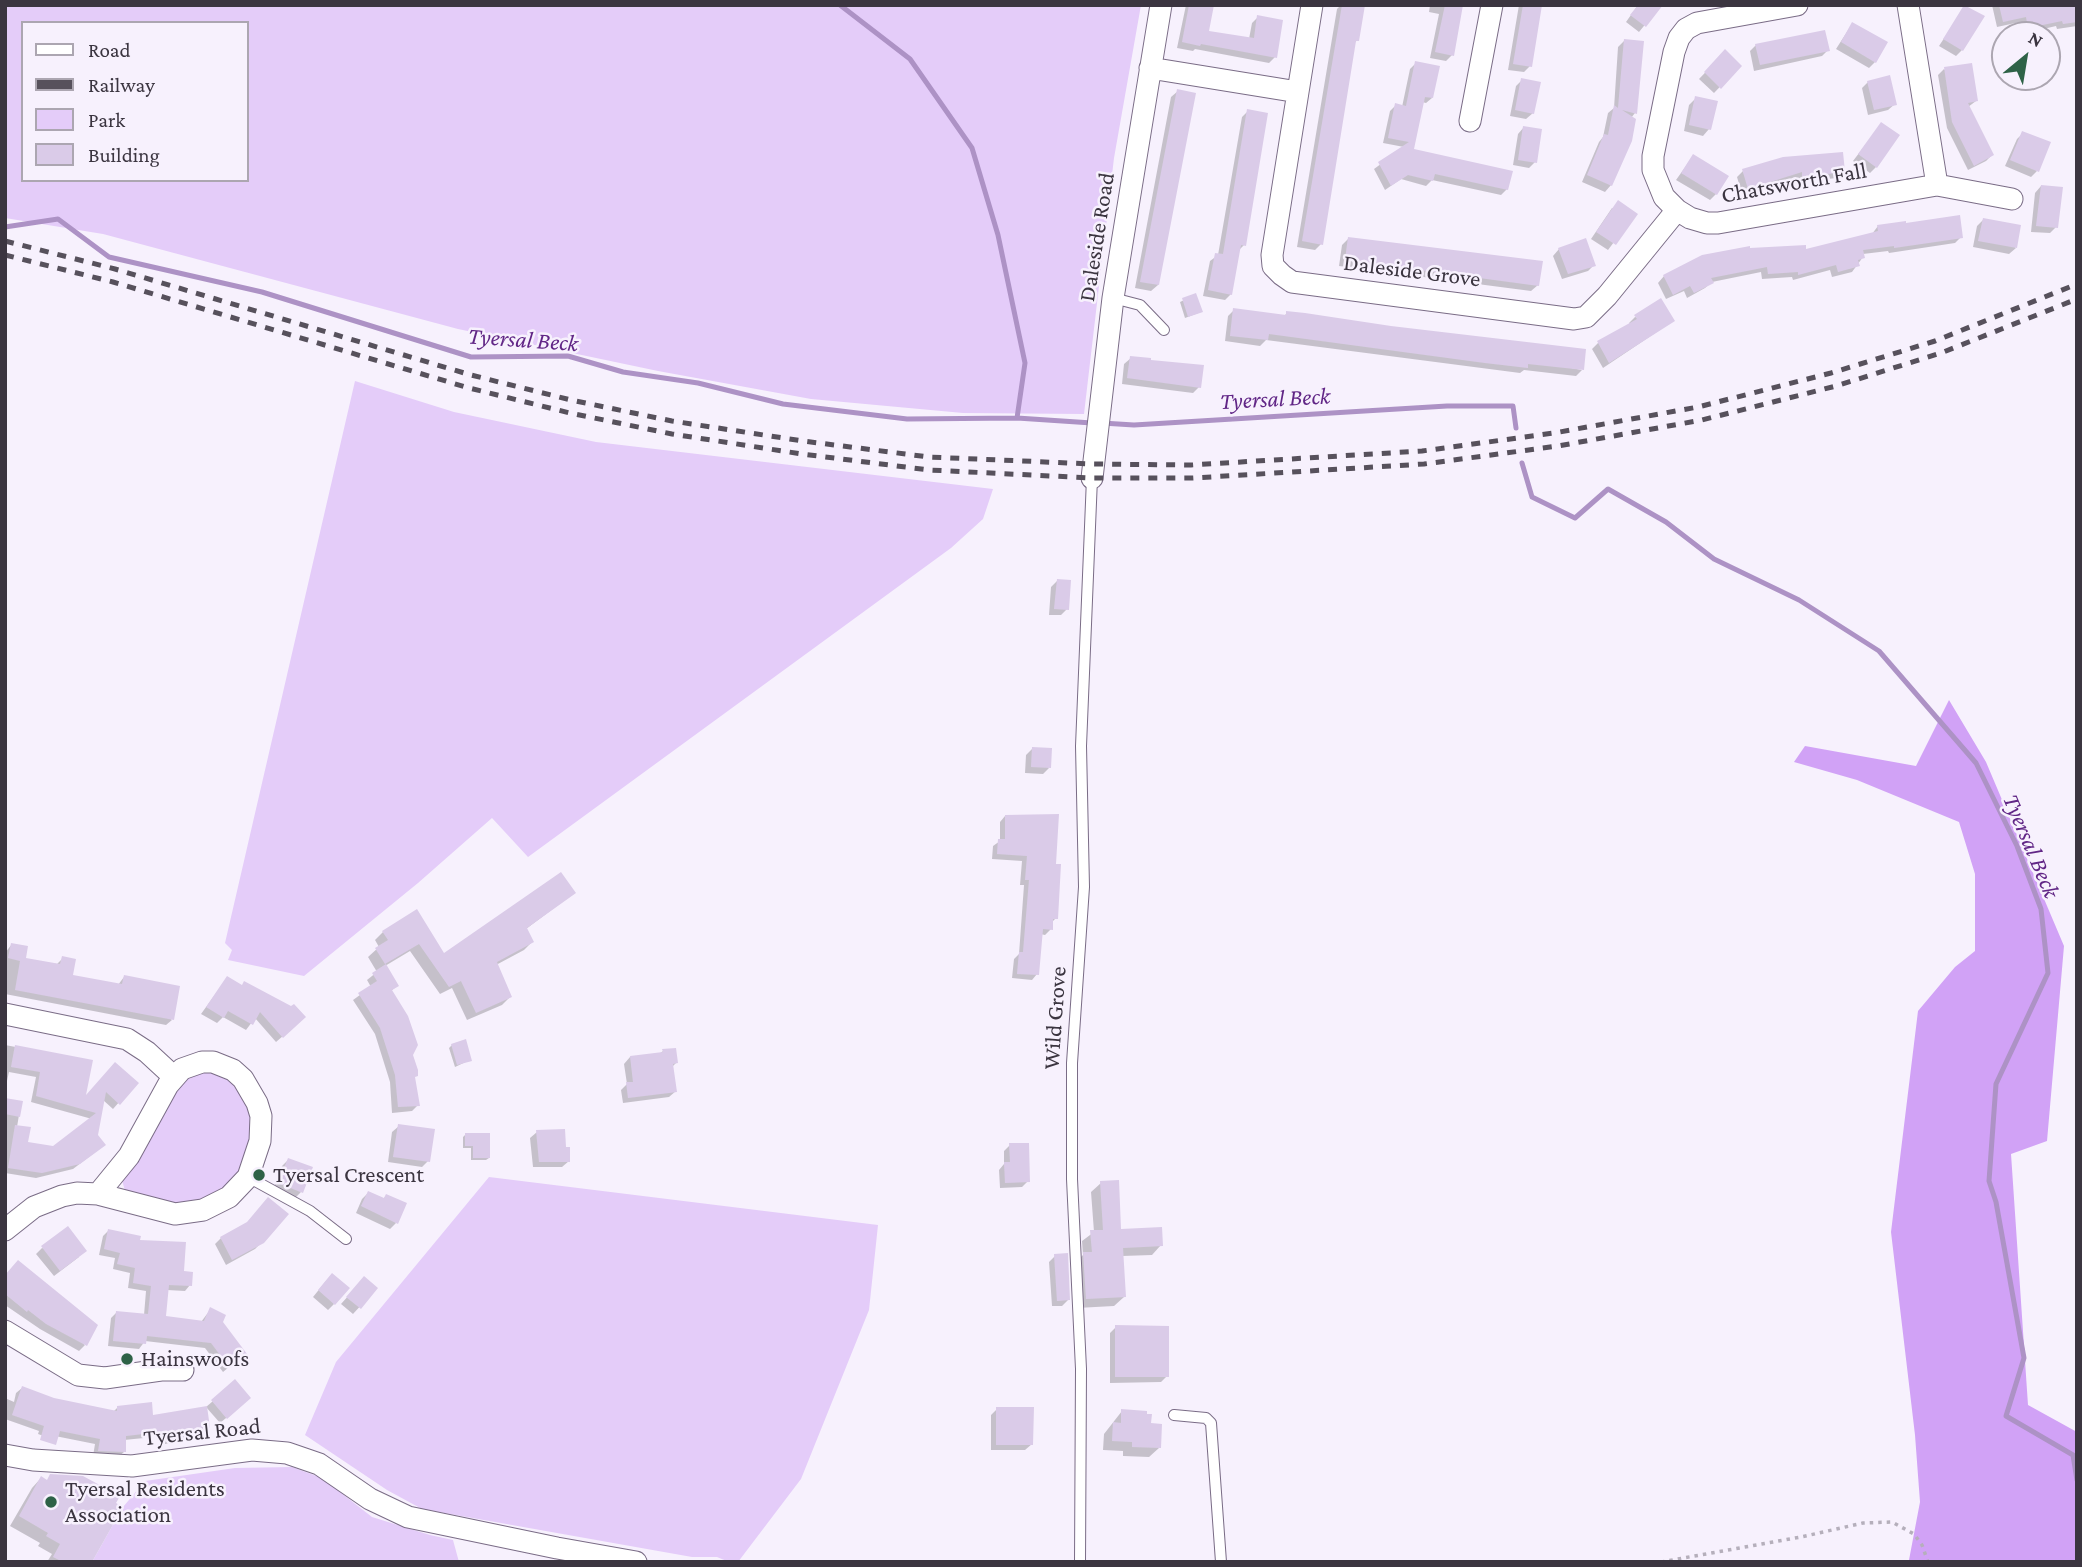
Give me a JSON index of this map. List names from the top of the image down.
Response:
{
  "streets": {
    "street": [
      "Chatsworth Fall",
      "Daleside Road",
      "Daleside Grove",
      "Tyersal Road"
    ],
    "lane": ["Wild Grove"]
  },
  "crossings": [
    ["Chatsworth Fall", "Daleside Grove"],
    ["Daleside Road", "Wild Grove"]
  ],
  "water": ["Tyersal Beck"],
  "places": ["Tyersal Crescent", "Hainswoofs", "Tyersal Residents Association"],
  "legend": [
    "Road",
    "Railway",
    "Park",
    "Building"
  ],
  "north": "top right"
}
